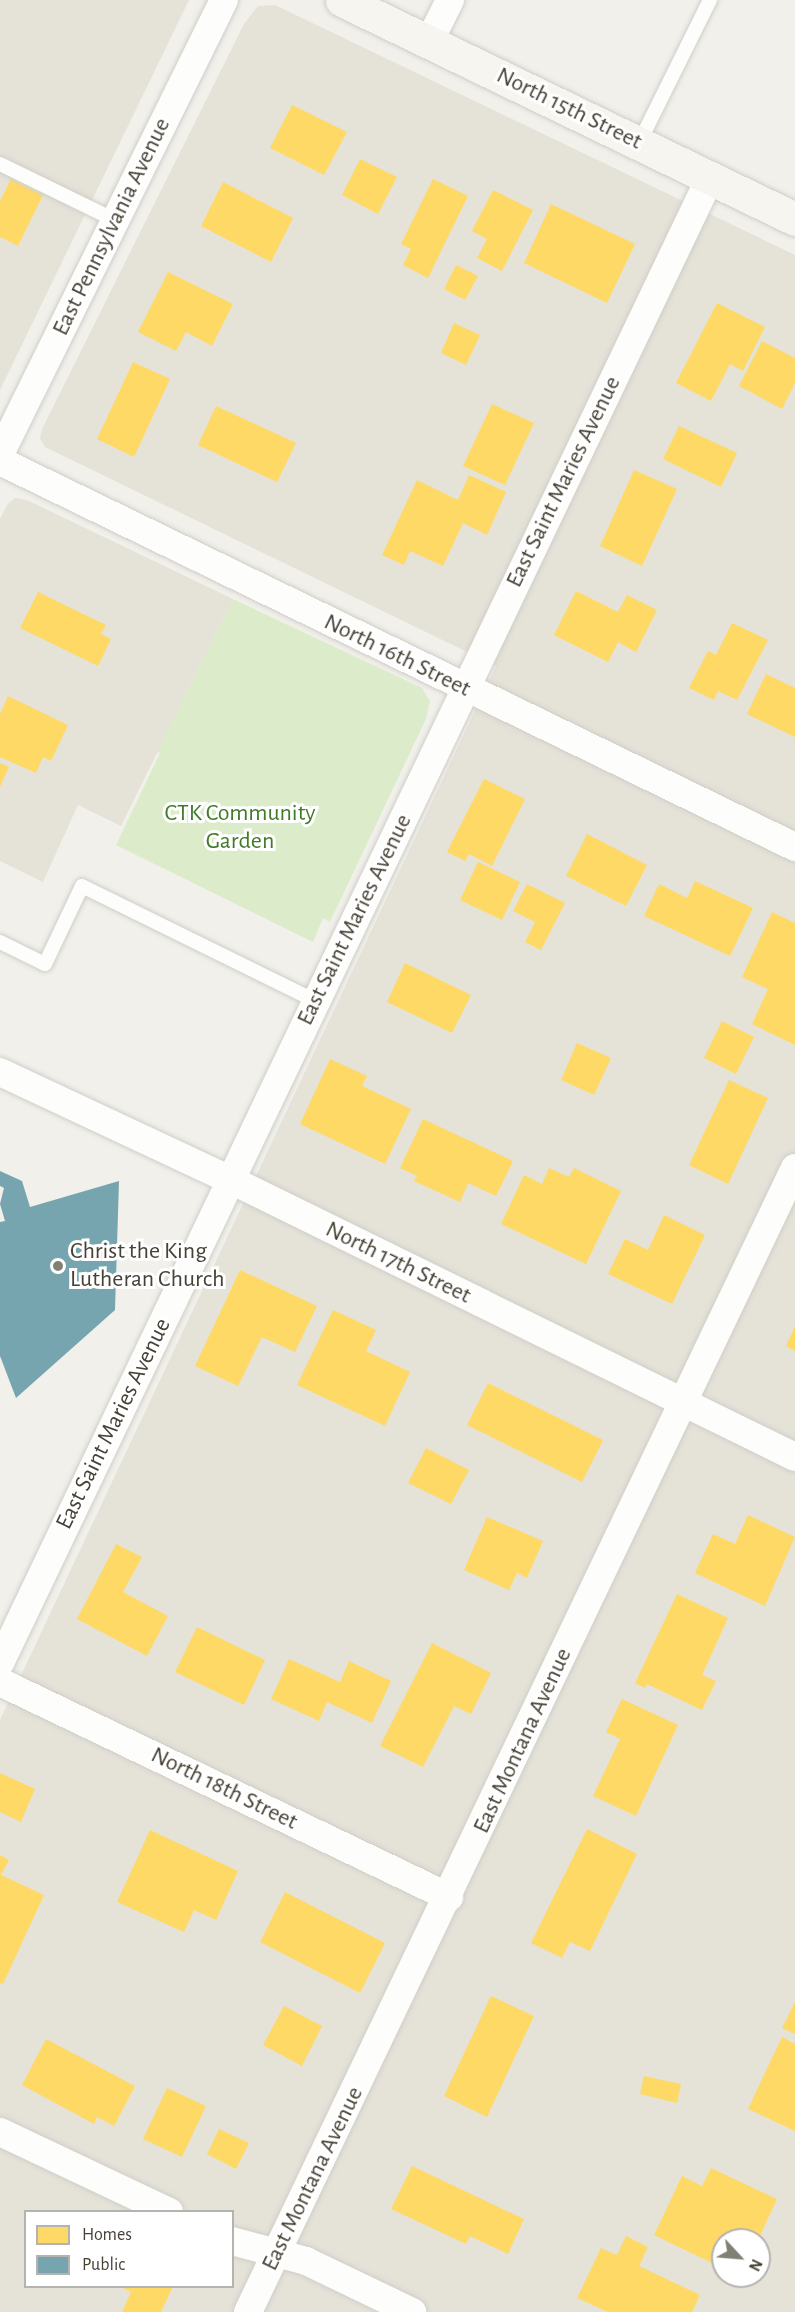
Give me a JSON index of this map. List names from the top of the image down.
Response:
{
  "streets": {
    "main road": ["North 15th Street"],
    "street": [
      "East Pennsylvania Avenue",
      "East Saint Maries Avenue",
      "North 16th Street",
      "North 17th Street",
      "East Montana Avenue",
      "North 18th Street"
    ]
  },
  "crossings": [
    ["North 15th Street", "East Saint Maries Avenue"],
    ["East Saint Maries Avenue", "North 16th Street"],
    ["East Saint Maries Avenue", "North 17th Street"],
    ["North 17th Street", "East Montana Avenue"],
    ["East Montana Avenue", "North 18th Street"]
  ],
  "parks": ["CTK Community Garden"],
  "places": ["Christ the King Lutheran Church"],
  "legend": ["Homes", "Public"],
  "north": "bottom right"
}
